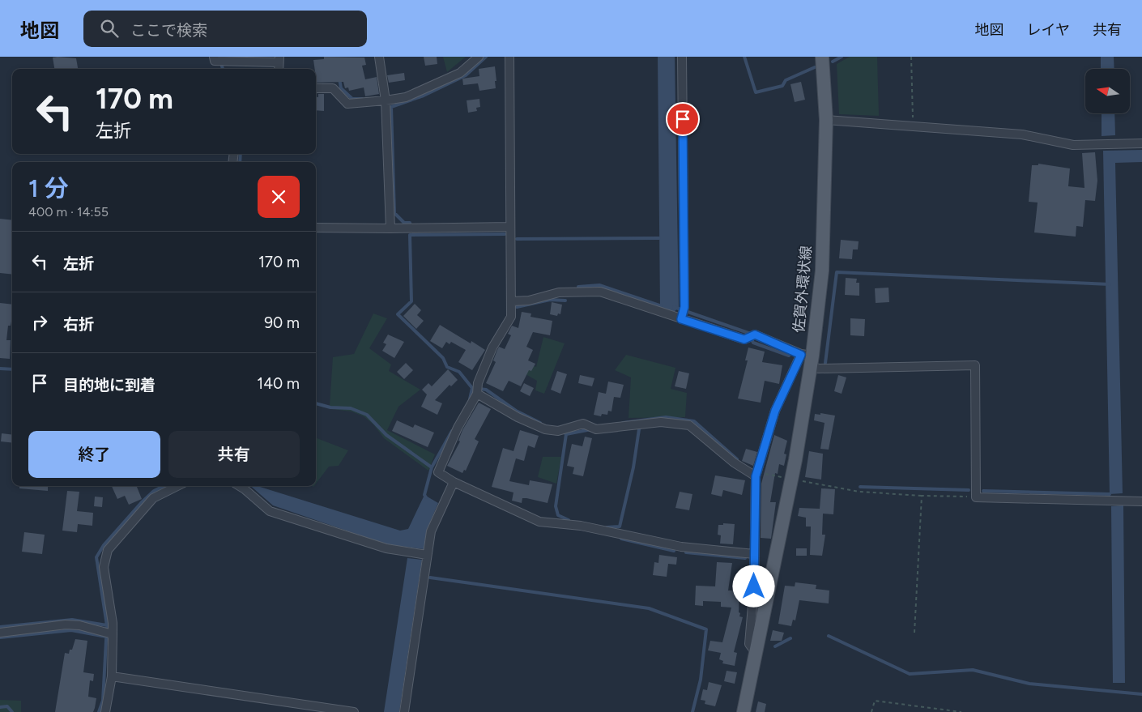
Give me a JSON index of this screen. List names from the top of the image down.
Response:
{
  "streets": {
    "main road": ["佐賀外環状線"]
  },
  "north": "left",
  "page": {
    "header": "地図",
    "search": "ここで検索",
    "nav": ["地図", "レイヤ", "共有"],
    "turn": ["170 m", "左折"],
    "heading": ["1 分", "400 m · 14:55"],
    "list": [
      {
        "name": "左折",
        "value": "170 m"
      },
      {
        "name": "右折",
        "value": "90 m"
      },
      {
        "name": "目的地に到着",
        "value": "140 m"
      }
    ],
    "buttons": ["終了", "共有"]
  }
}
